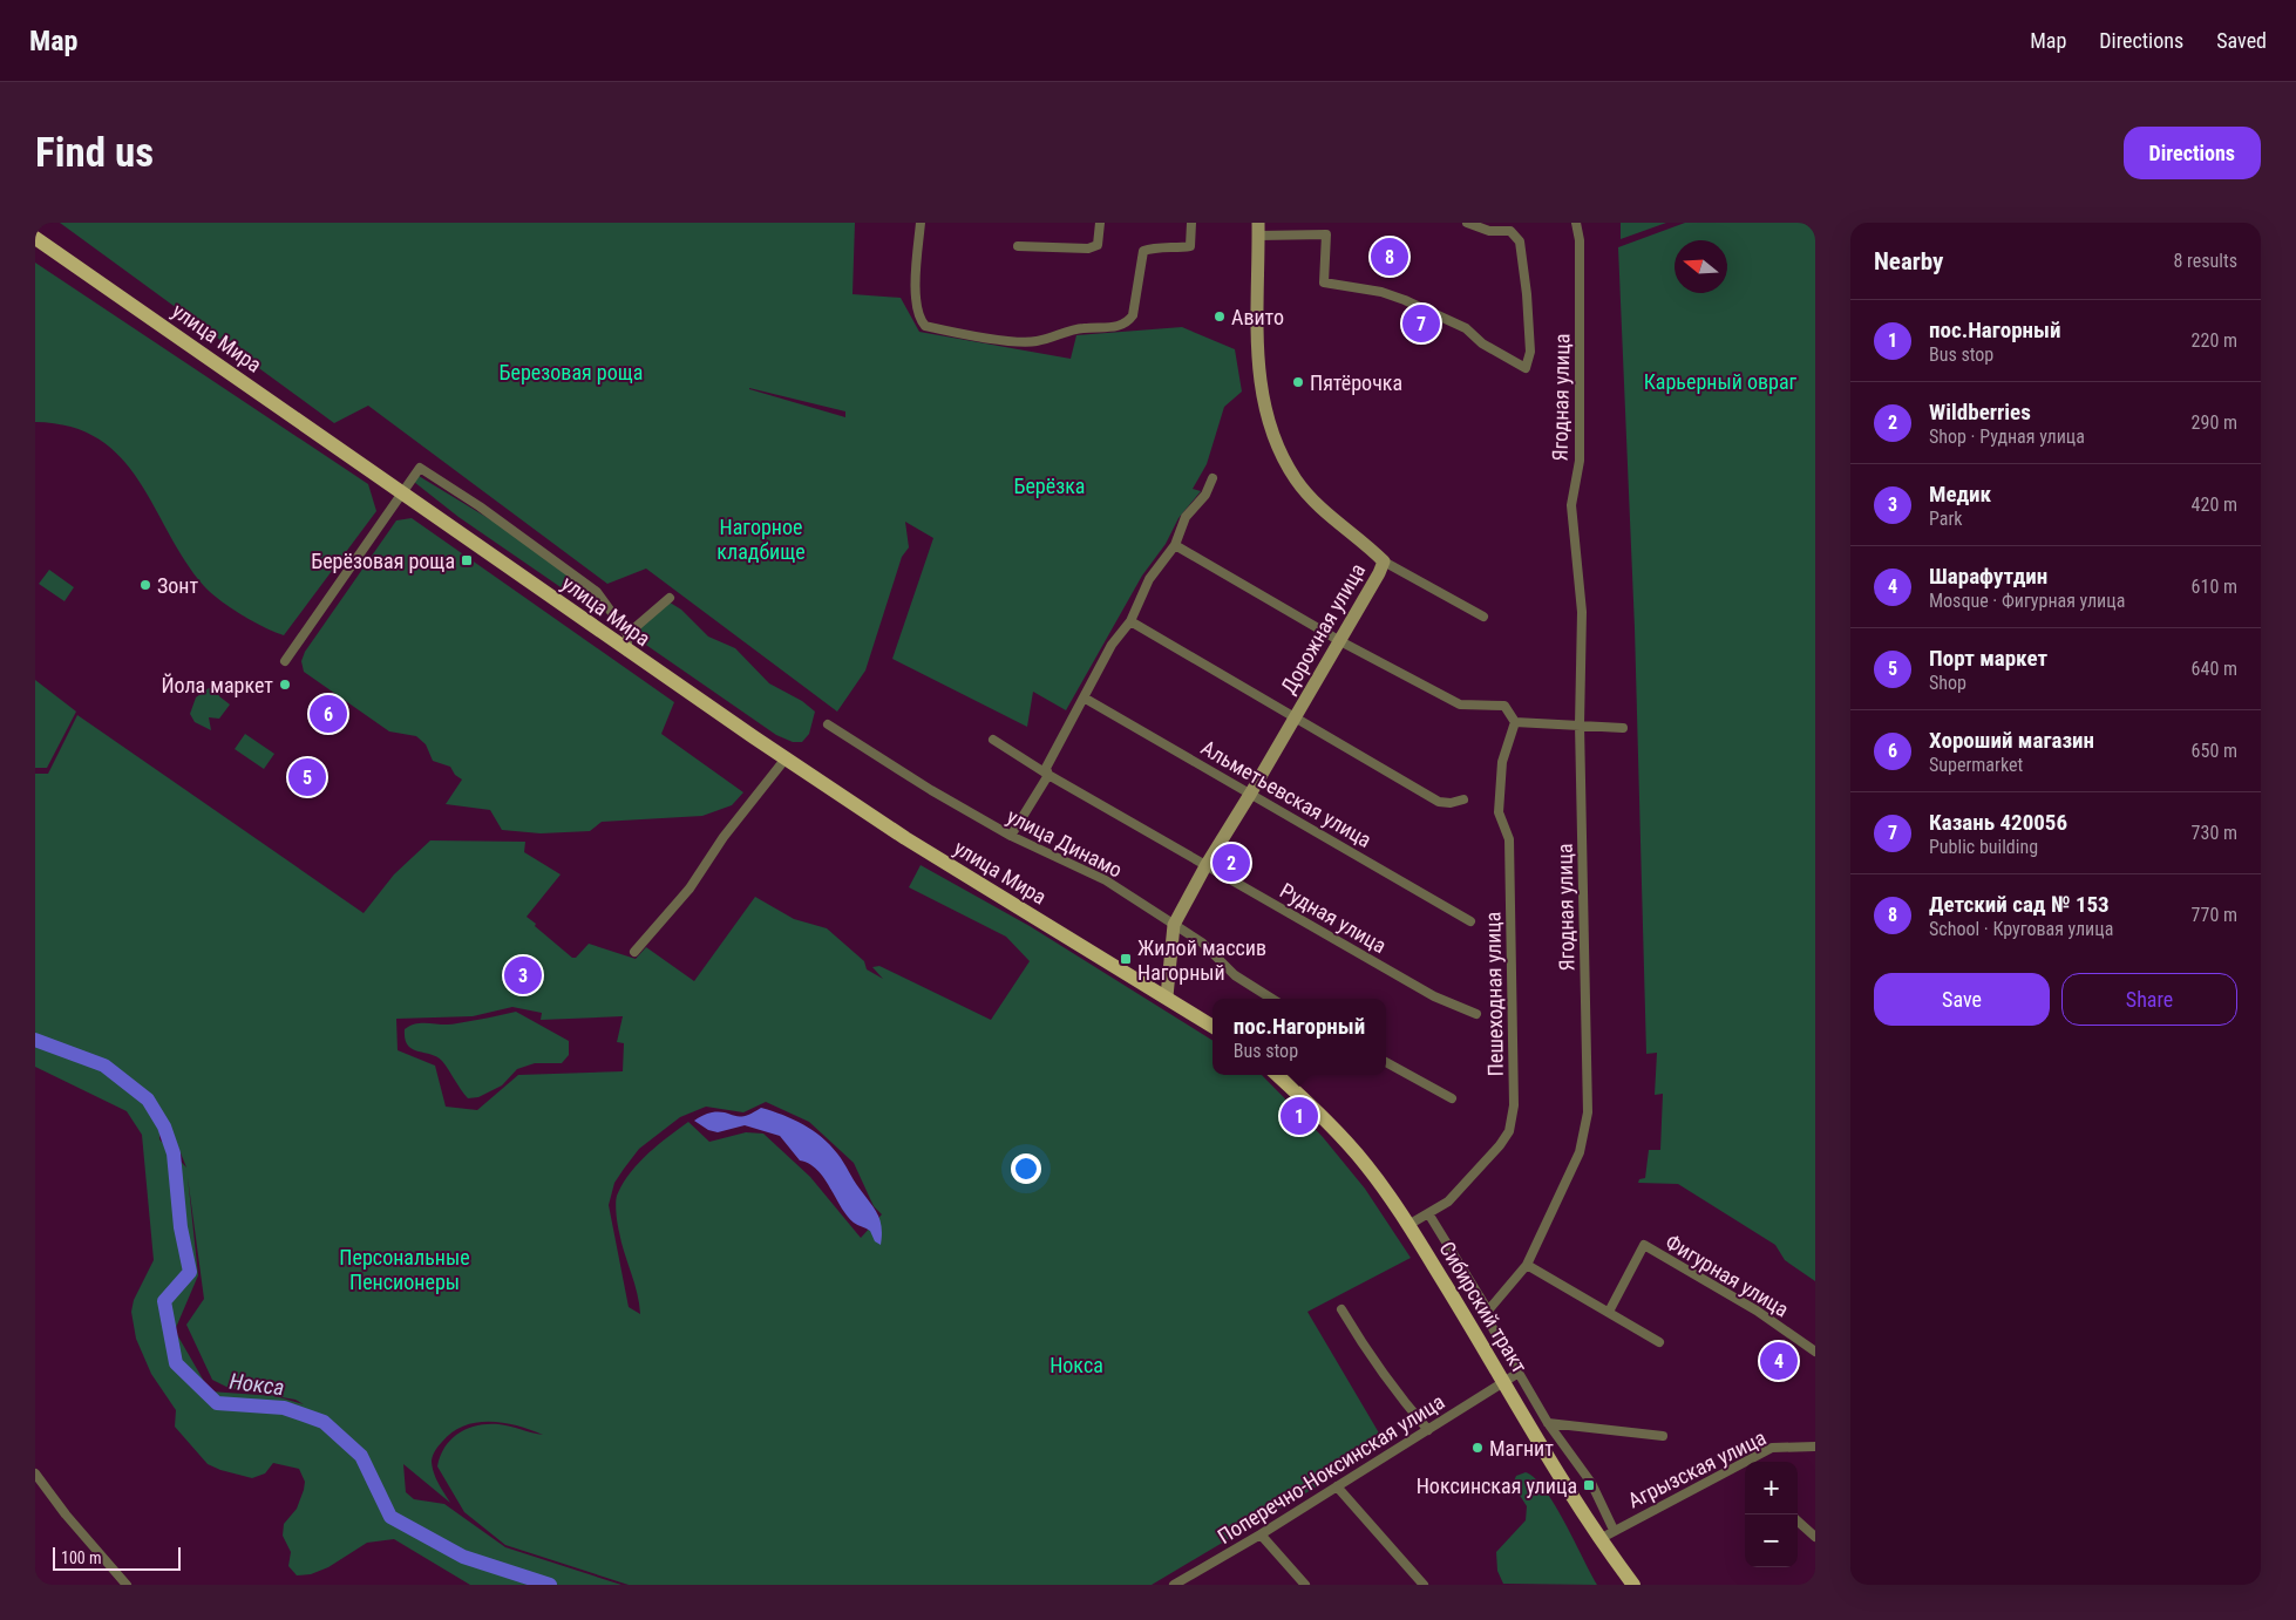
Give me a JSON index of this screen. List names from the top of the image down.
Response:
{
  "streets": {
    "main road": ["улица Мира", "Сибирский тракт"],
    "street": [
      "Ягодная улица",
      "Дорожная улица",
      "Альметьевская улица",
      "улица Динамо",
      "Рудная улица",
      "Пешеходная улица",
      "Фигурная улица",
      "Поперечно-Ноксинская улица",
      "Агрызская улица"
    ]
  },
  "crossings": [
    ["улица Мира", "Дорожная улица"],
    ["Дорожная улица", "Альметьевская улица"],
    ["Дорожная улица", "улица Динамо"],
    ["Дорожная улица", "Рудная улица"],
    ["Пешеходная улица", "Сибирский тракт"],
    ["Сибирский тракт", "Поперечно-Ноксинская улица"],
    ["Сибирский тракт", "Агрызская улица"]
  ],
  "water": ["Нокса"],
  "parks": [
    "Березовая роща",
    "Карьерный овраг",
    "Берёзка",
    "Нагорное кладбище",
    "Персональные Пенсионеры",
    "Нокса"
  ],
  "places": {
    "other": [
      "Авито",
      "Пятёрочка",
      "Зонт",
      "Йола маркет",
      "Магнит"
    ],
    "transit": ["Берёзовая роща", "Жилой массив Нагорный", "Ноксинская улица"]
  },
  "scale_bar": "100 m",
  "north": "left",
  "page": {
    "header": "Map",
    "nav": ["Map", "Directions", "Saved"],
    "buttons": [
      "Directions",
      ["Save", "Share"]
    ],
    "title": "Find us",
    "heading": ["Nearby", "8 results"],
    "pins": [
      "8",
      "7",
      "6",
      "5",
      "2",
      "3",
      "1",
      "4"
    ],
    "list": [
      {
        "mark": "1",
        "name": "пос.Нагорный",
        "note": "Bus stop",
        "value": "220 m"
      },
      {
        "mark": "2",
        "name": "Wildberries",
        "note": "Shop · Рудная улица",
        "value": "290 m"
      },
      {
        "mark": "3",
        "name": "Медик",
        "note": "Park",
        "value": "420 m"
      },
      {
        "mark": "4",
        "name": "Шарафутдин",
        "note": "Mosque · Фигурная улица",
        "value": "610 m"
      },
      {
        "mark": "5",
        "name": "Порт маркет",
        "note": "Shop",
        "value": "640 m"
      },
      {
        "mark": "6",
        "name": "Хороший магазин",
        "note": "Supermarket",
        "value": "650 m"
      },
      {
        "mark": "7",
        "name": "Казань 420056",
        "note": "Public building",
        "value": "730 m"
      },
      {
        "mark": "8",
        "name": "Детский сад № 153",
        "note": "School · Круговая улица",
        "value": "770 m"
      }
    ],
    "popup": ["пос.Нагорный", "Bus stop"],
    "map_buttons": ["+", "−"],
    "scale": "100 m"
  }
}
